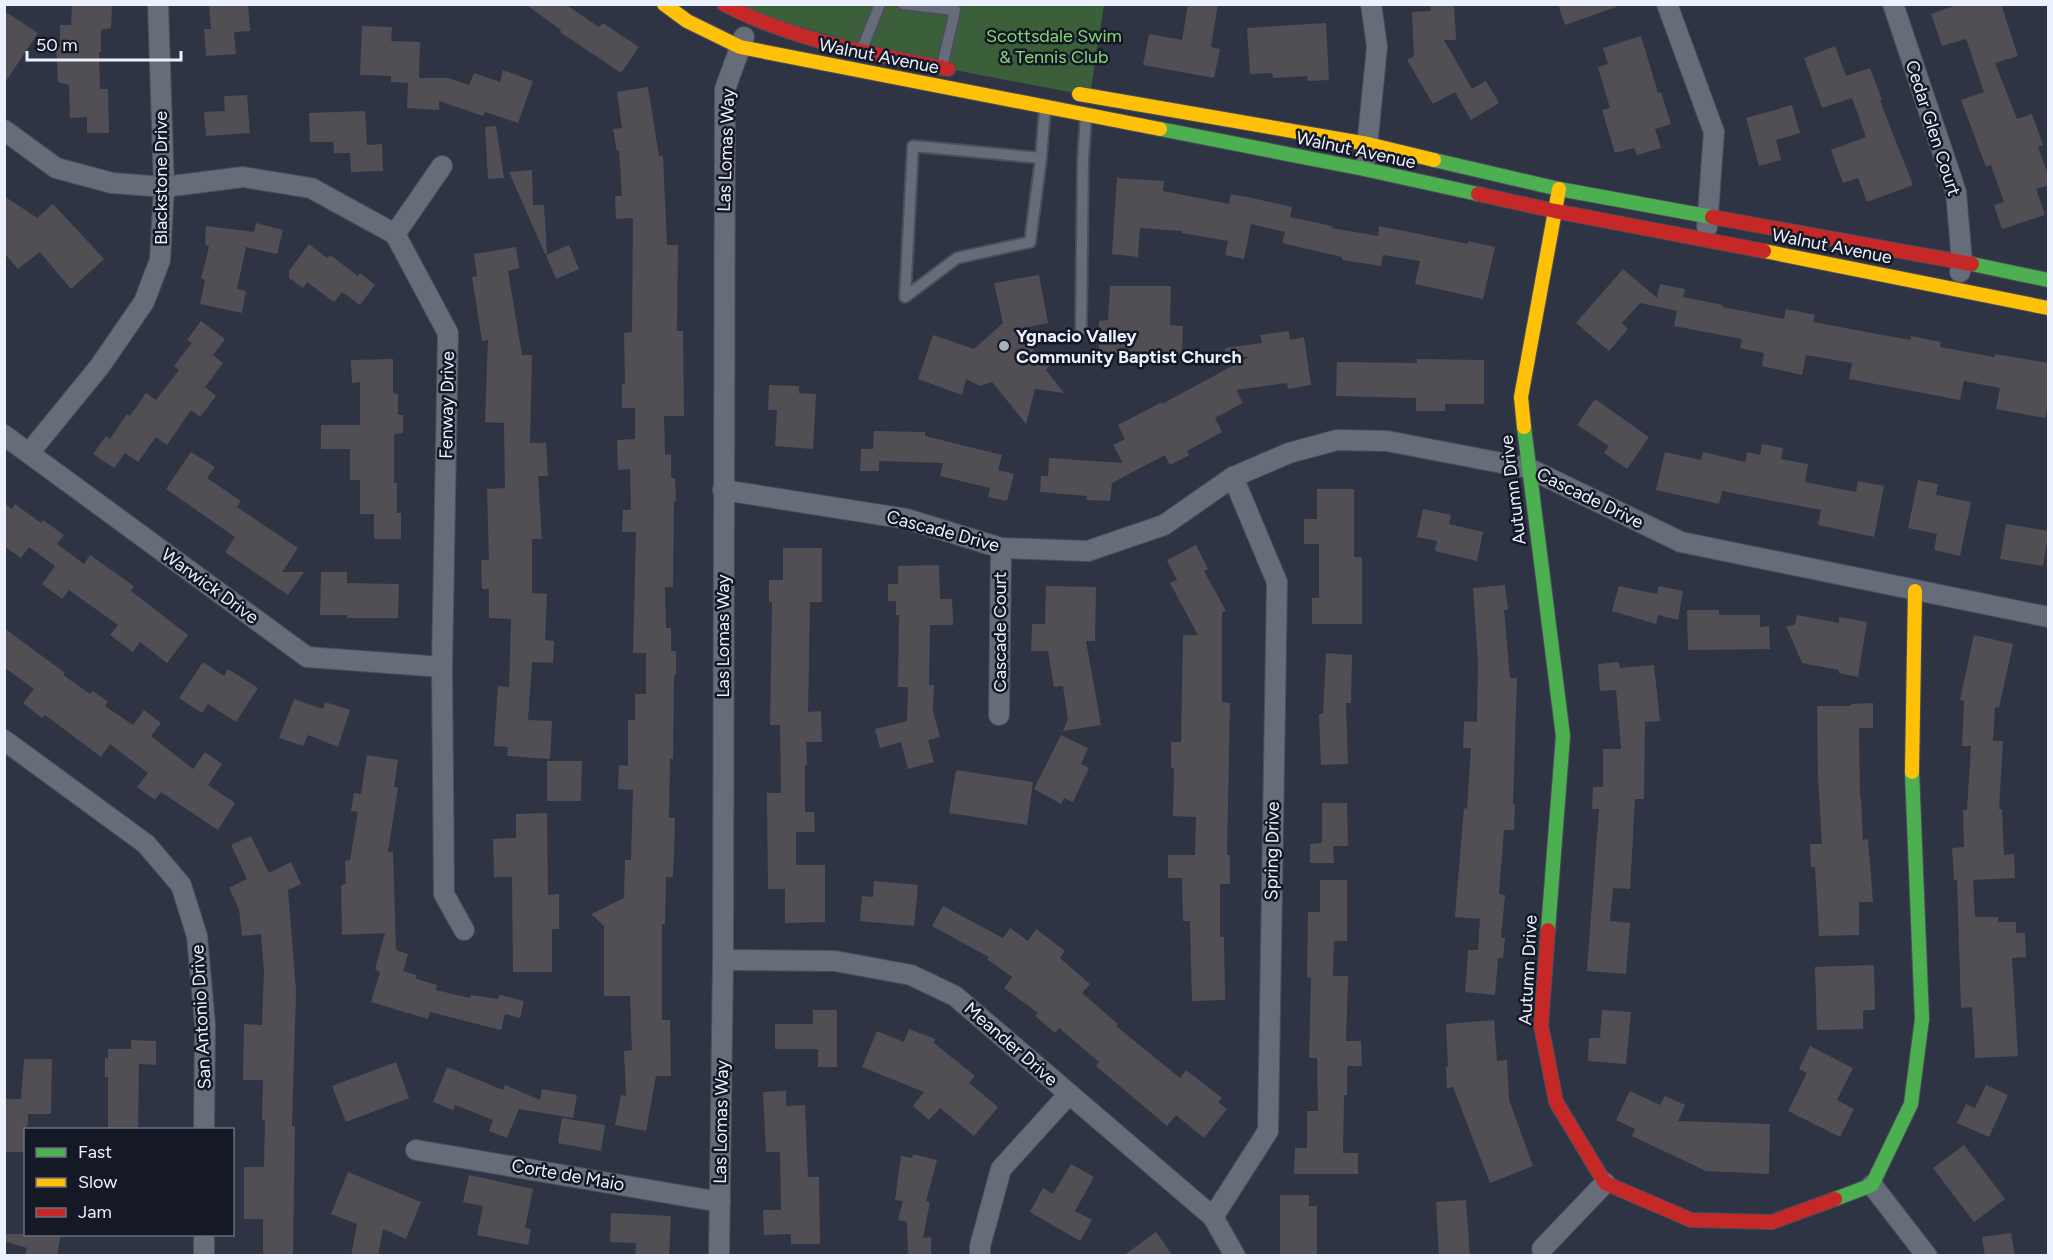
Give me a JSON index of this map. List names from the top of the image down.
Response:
{
  "streets": {
    "street": [
      "Walnut Avenue",
      "Cedar Glen Court",
      "Las Lomas Way",
      "Blackstone Drive",
      "Fenway Drive",
      "Autumn Drive",
      "Cascade Drive",
      "Warwick Drive",
      "Cascade Court",
      "Spring Drive",
      "San Antonio Drive",
      "Meander Drive",
      "Corte de Maio"
    ]
  },
  "crossings": [
    ["Walnut Avenue", "Cedar Glen Court"],
    ["Walnut Avenue", "Las Lomas Way"],
    ["Walnut Avenue", "Autumn Drive"],
    ["Las Lomas Way", "Cascade Drive"],
    ["Las Lomas Way", "Meander Drive"],
    ["Las Lomas Way", "Corte de Maio"],
    ["Blackstone Drive", "Warwick Drive"],
    ["Fenway Drive", "Warwick Drive"],
    ["Autumn Drive", "Cascade Drive"],
    ["Cascade Drive", "Cascade Court"],
    ["Cascade Drive", "Spring Drive"],
    ["Spring Drive", "Meander Drive"]
  ],
  "parks": ["Scottsdale Swim & Tennis Club"],
  "places": ["Ygnacio Valley Community Baptist Church"],
  "legend": ["Fast", "Slow", "Jam"],
  "scale_bar": "50 m"
}
